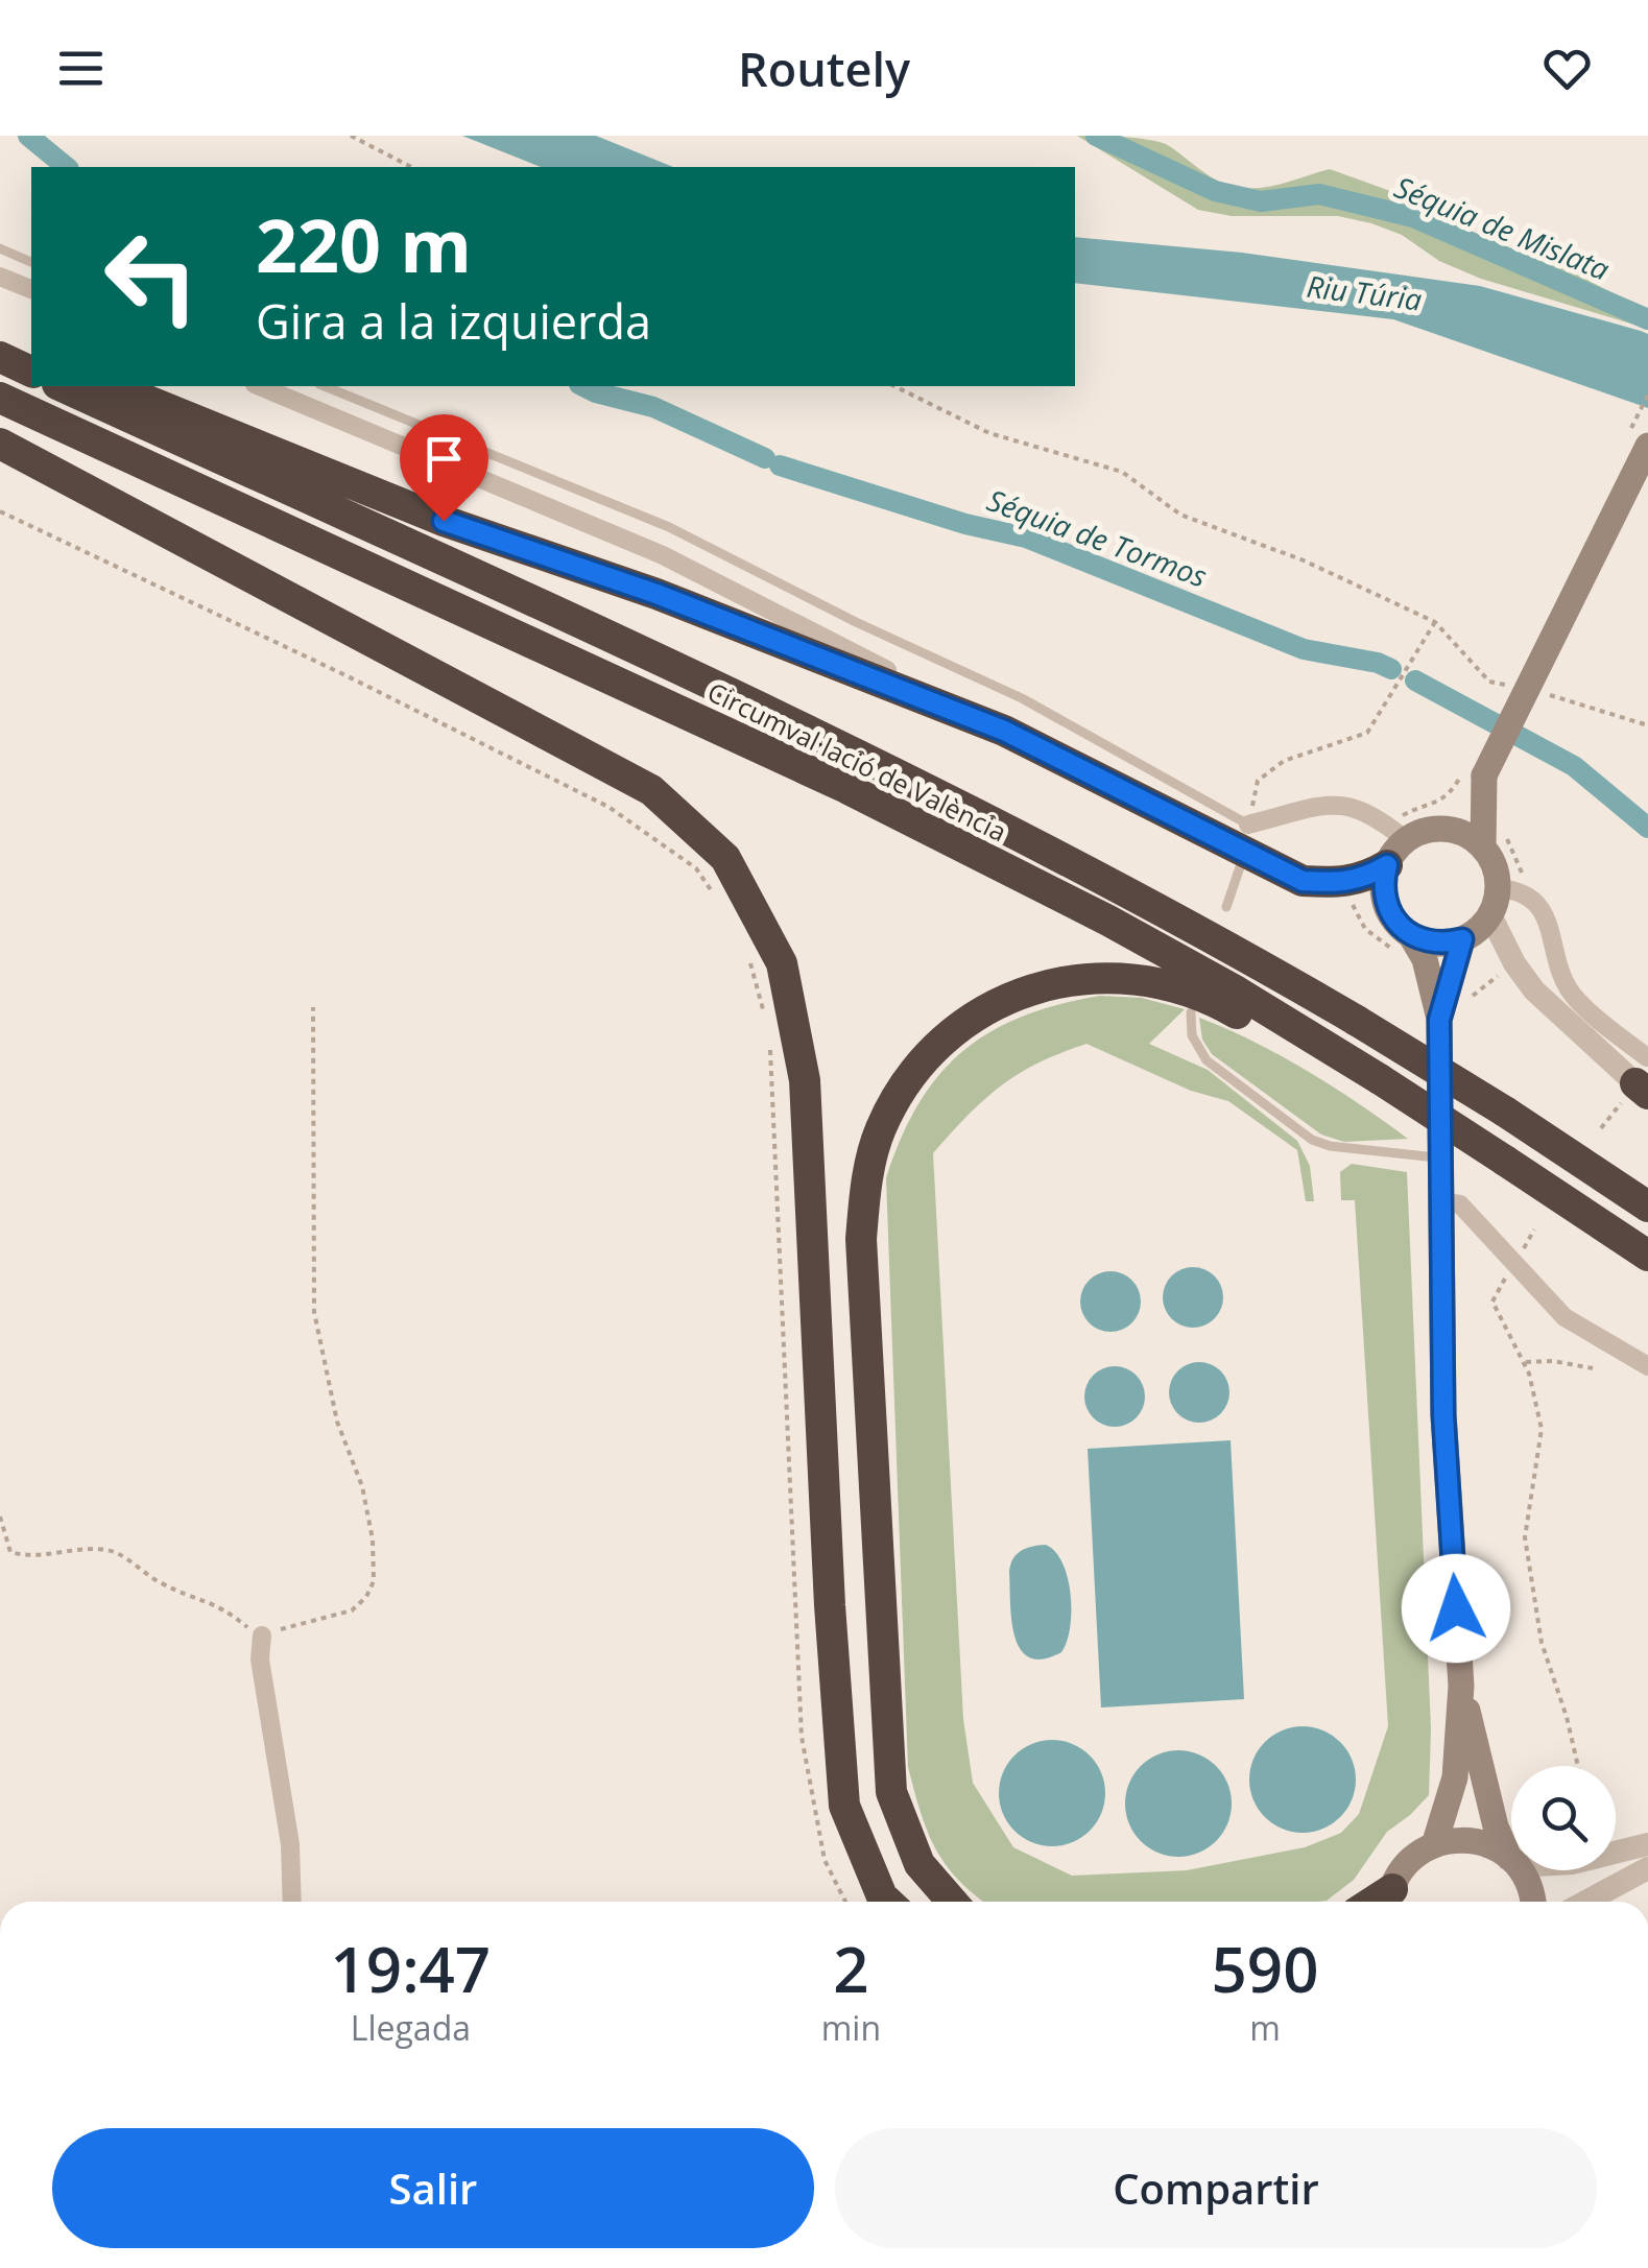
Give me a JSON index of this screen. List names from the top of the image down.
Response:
{
  "streets": {
    "highway": ["Circumval·lació de València"]
  },
  "water": ["Séquia de Mislata", "Riu Túria", "Séquia de Tormos"],
  "page": {
    "header": "Routely",
    "turn": ["220 m", "Gira a la izquierda"],
    "eta": [
      "19:47",
      "Llegada",
      "2",
      "min",
      "590",
      "m"
    ],
    "buttons": ["Salir", "Compartir"]
  }
}
